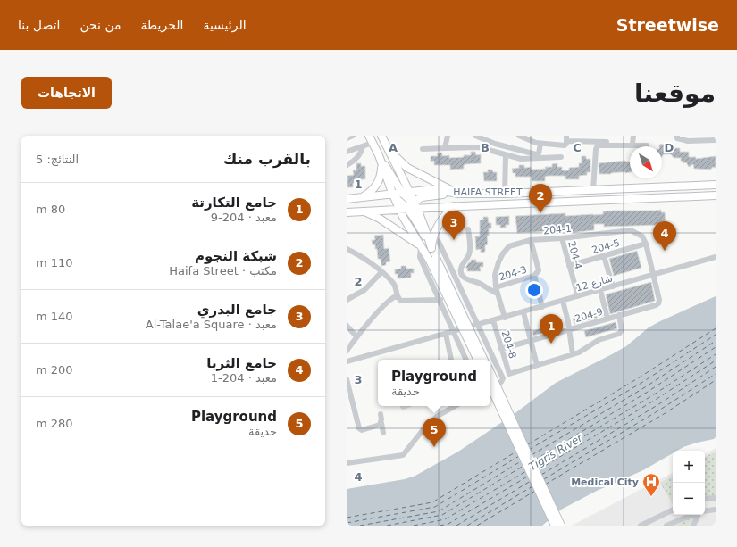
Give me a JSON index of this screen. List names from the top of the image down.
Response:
{
  "streets": {
    "main road": ["HAIFA STREET"],
    "street": [
      "204-1",
      "204-5",
      "204-4",
      "204-3",
      "شارع 12",
      "204-9",
      "204-8"
    ]
  },
  "crossings": [
    ["204-1", "204-5"],
    ["204-1", "204-4"],
    ["204-1", "204-3"],
    ["204-1", "شارع 12"],
    ["204-5", "204-4"],
    ["204-4", "شارع 12"],
    ["شارع 12", "204-9"],
    ["شارع 12", "204-8"],
    ["204-9", "204-8"]
  ],
  "water": ["Tigris River"],
  "places": {
    "hospital": ["Medical City"]
  },
  "north": "bottom right",
  "page": {
    "header": "Streetwise",
    "nav": [
      "الرئيسية",
      "الخريطة",
      "من نحن",
      "اتصل بنا"
    ],
    "buttons": "الاتجاهات",
    "title": "موقعنا",
    "heading": ["بالقرب منك", "النتائج: 5"],
    "list": [
      {
        "mark": "1",
        "name": "جامع التكارتة",
        "note": "معبد · 204-9",
        "value": "80 m"
      },
      {
        "mark": "2",
        "name": "شبكة النجوم",
        "note": "مكتب · Haifa Street",
        "value": "110 m"
      },
      {
        "mark": "3",
        "name": "جامع البدري",
        "note": "معبد · Al-Talae'a Square",
        "value": "140 m"
      },
      {
        "mark": "4",
        "name": "جامع الثريا",
        "note": "معبد · 204-1",
        "value": "200 m"
      },
      {
        "mark": "5",
        "name": "Playground",
        "note": "حديقة",
        "value": "280 m"
      }
    ],
    "pins": [
      "2",
      "3",
      "4",
      "1",
      "5"
    ],
    "popup": ["Playground", "حديقة"],
    "map_buttons": ["+", "−"]
  },
  "grid": {
    "columns": [
      "A",
      "B",
      "C",
      "D"
    ],
    "rows": [
      "1",
      "2",
      "3",
      "4"
    ]
  }
}
